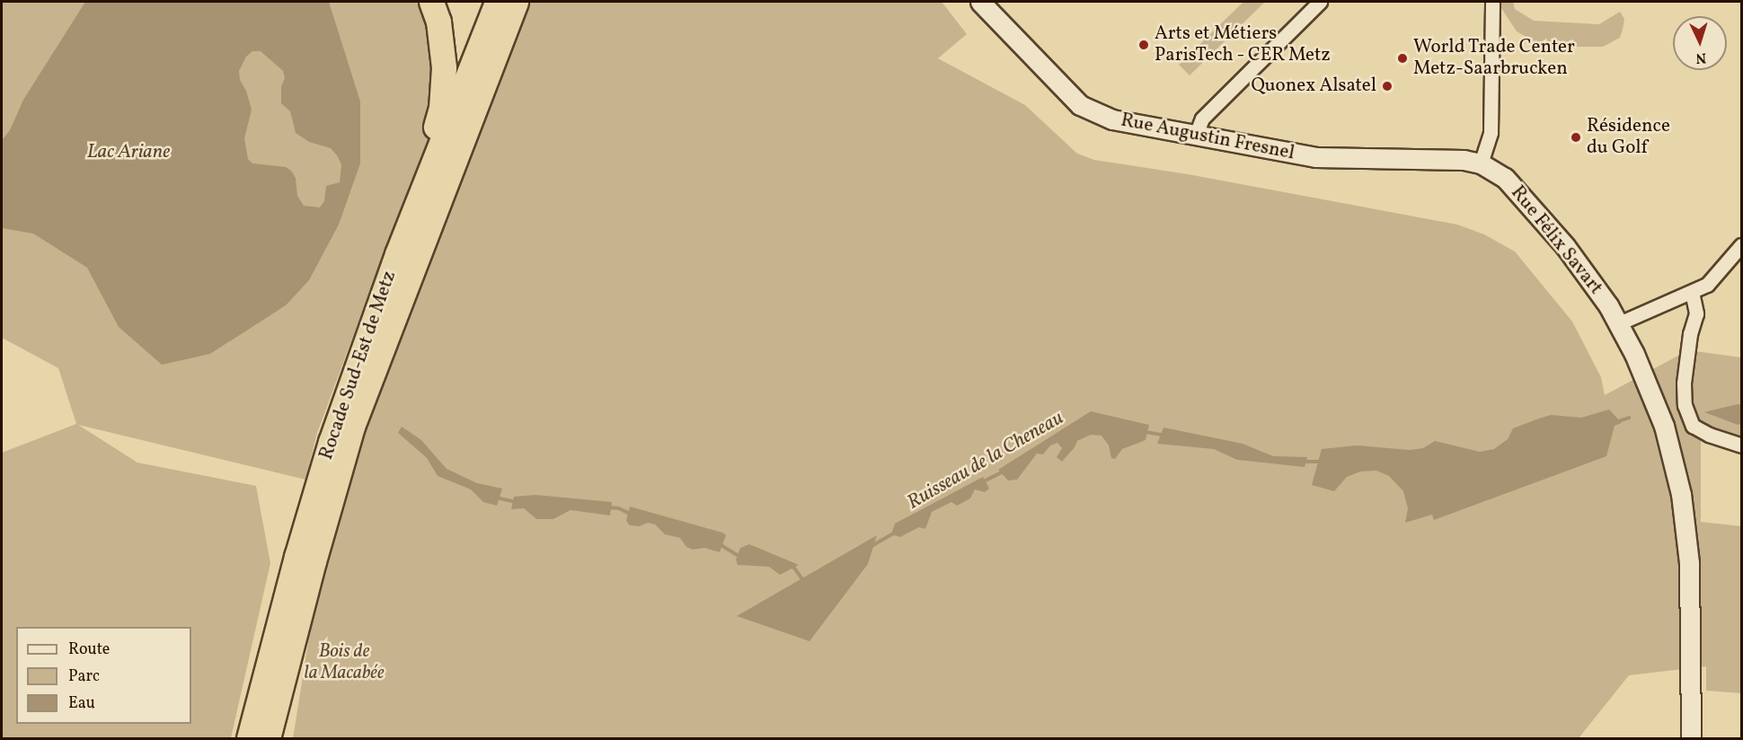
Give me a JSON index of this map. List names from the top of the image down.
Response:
{
  "streets": {
    "highway": ["Rocade Sud-Est de Metz"],
    "street": ["Rue Augustin Fresnel", "Rue Félix Savart"]
  },
  "crossings": [
    ["Rue Augustin Fresnel", "Rue Félix Savart"]
  ],
  "water": ["Lac Ariane", "Ruisseau de la Cheneau"],
  "parks": ["Bois de la Macabée"],
  "places": [
    "Arts et Métiers ParisTech - CER Metz",
    "World Trade Center Metz-Saarbrucken",
    "Quonex Alsatel",
    "Résidence du Golf"
  ],
  "legend": ["Route", "Parc", "Eau"],
  "north": "bottom"
}
